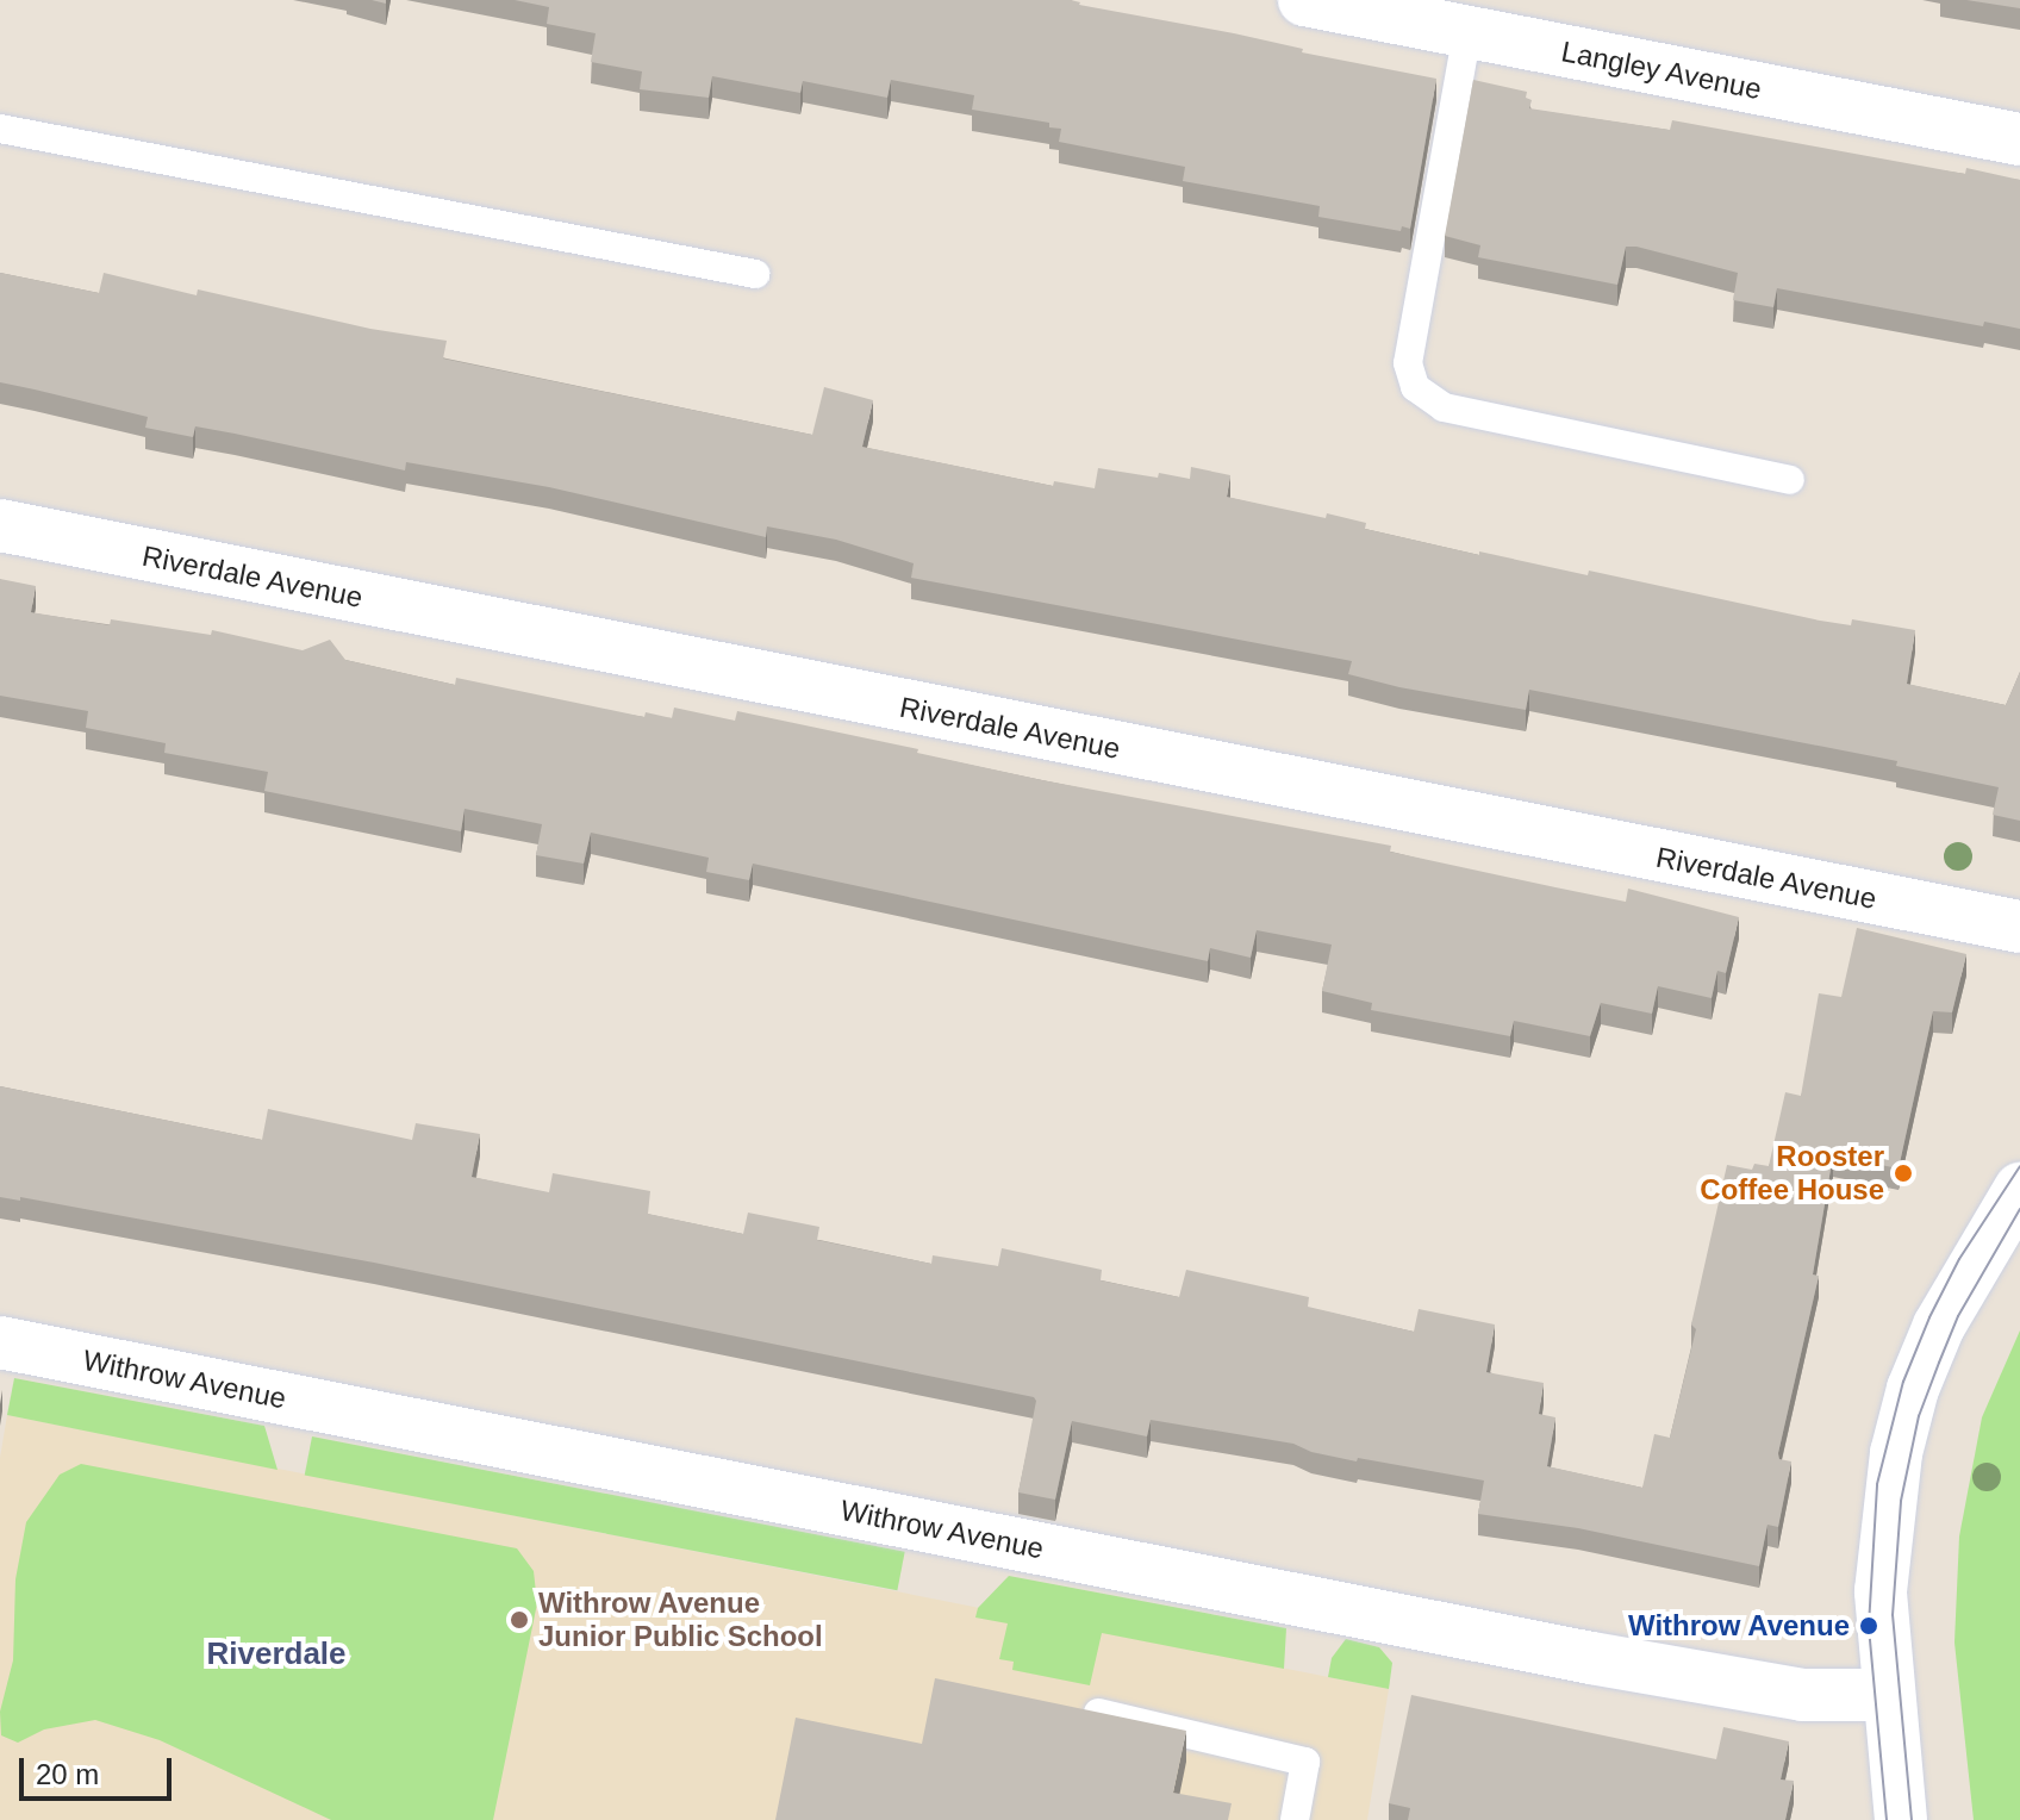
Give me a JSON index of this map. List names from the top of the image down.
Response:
{
  "streets": {
    "street": ["Langley Avenue", "Riverdale Avenue", "Withrow Avenue"]
  },
  "districts": ["Riverdale"],
  "places": ["Rooster Coffee House", "Withrow Avenue Junior Public School", "Withrow Avenue"],
  "scale_bar": "20 m"
}
